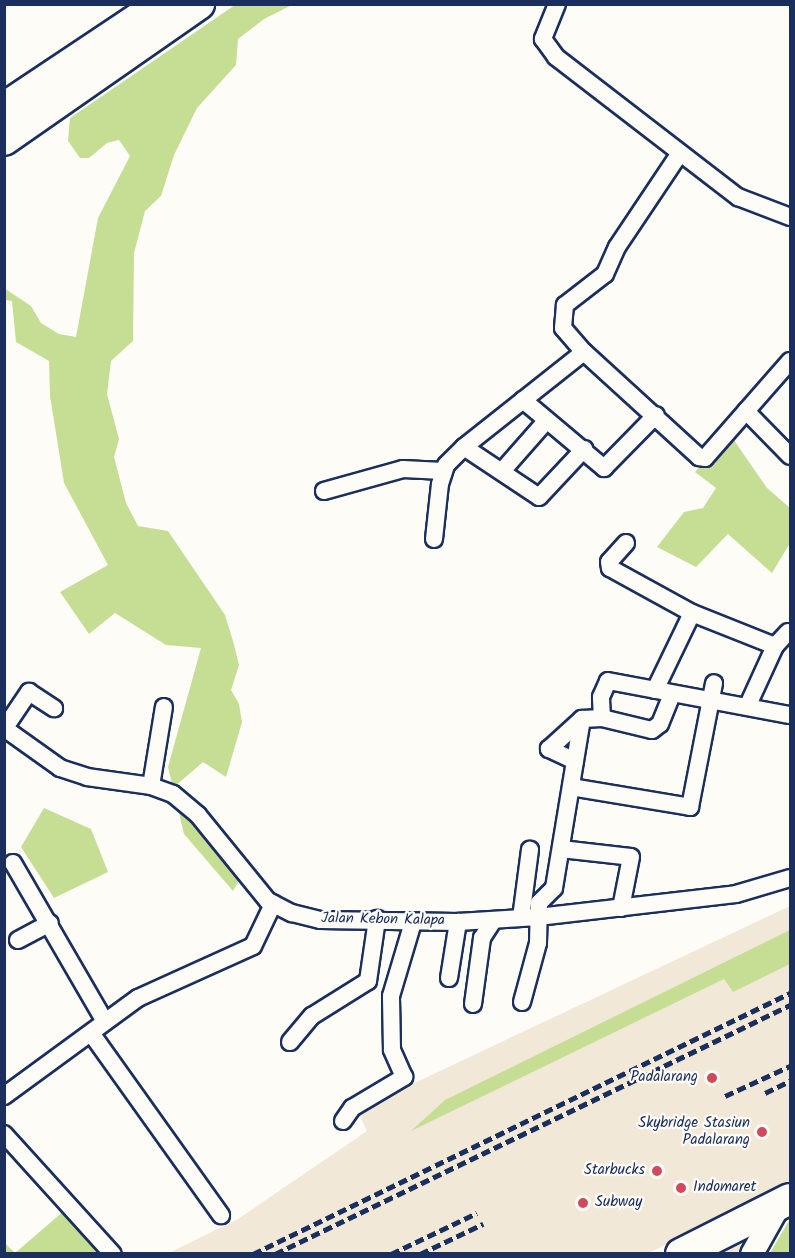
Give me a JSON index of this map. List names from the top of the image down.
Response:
{
  "streets": {
    "street": ["Jalan Kebon Kalapa"]
  },
  "places": [
    "Padalarang",
    "Skybridge Stasiun Padalarang",
    "Starbucks",
    "Indomaret",
    "Subway"
  ]
}
